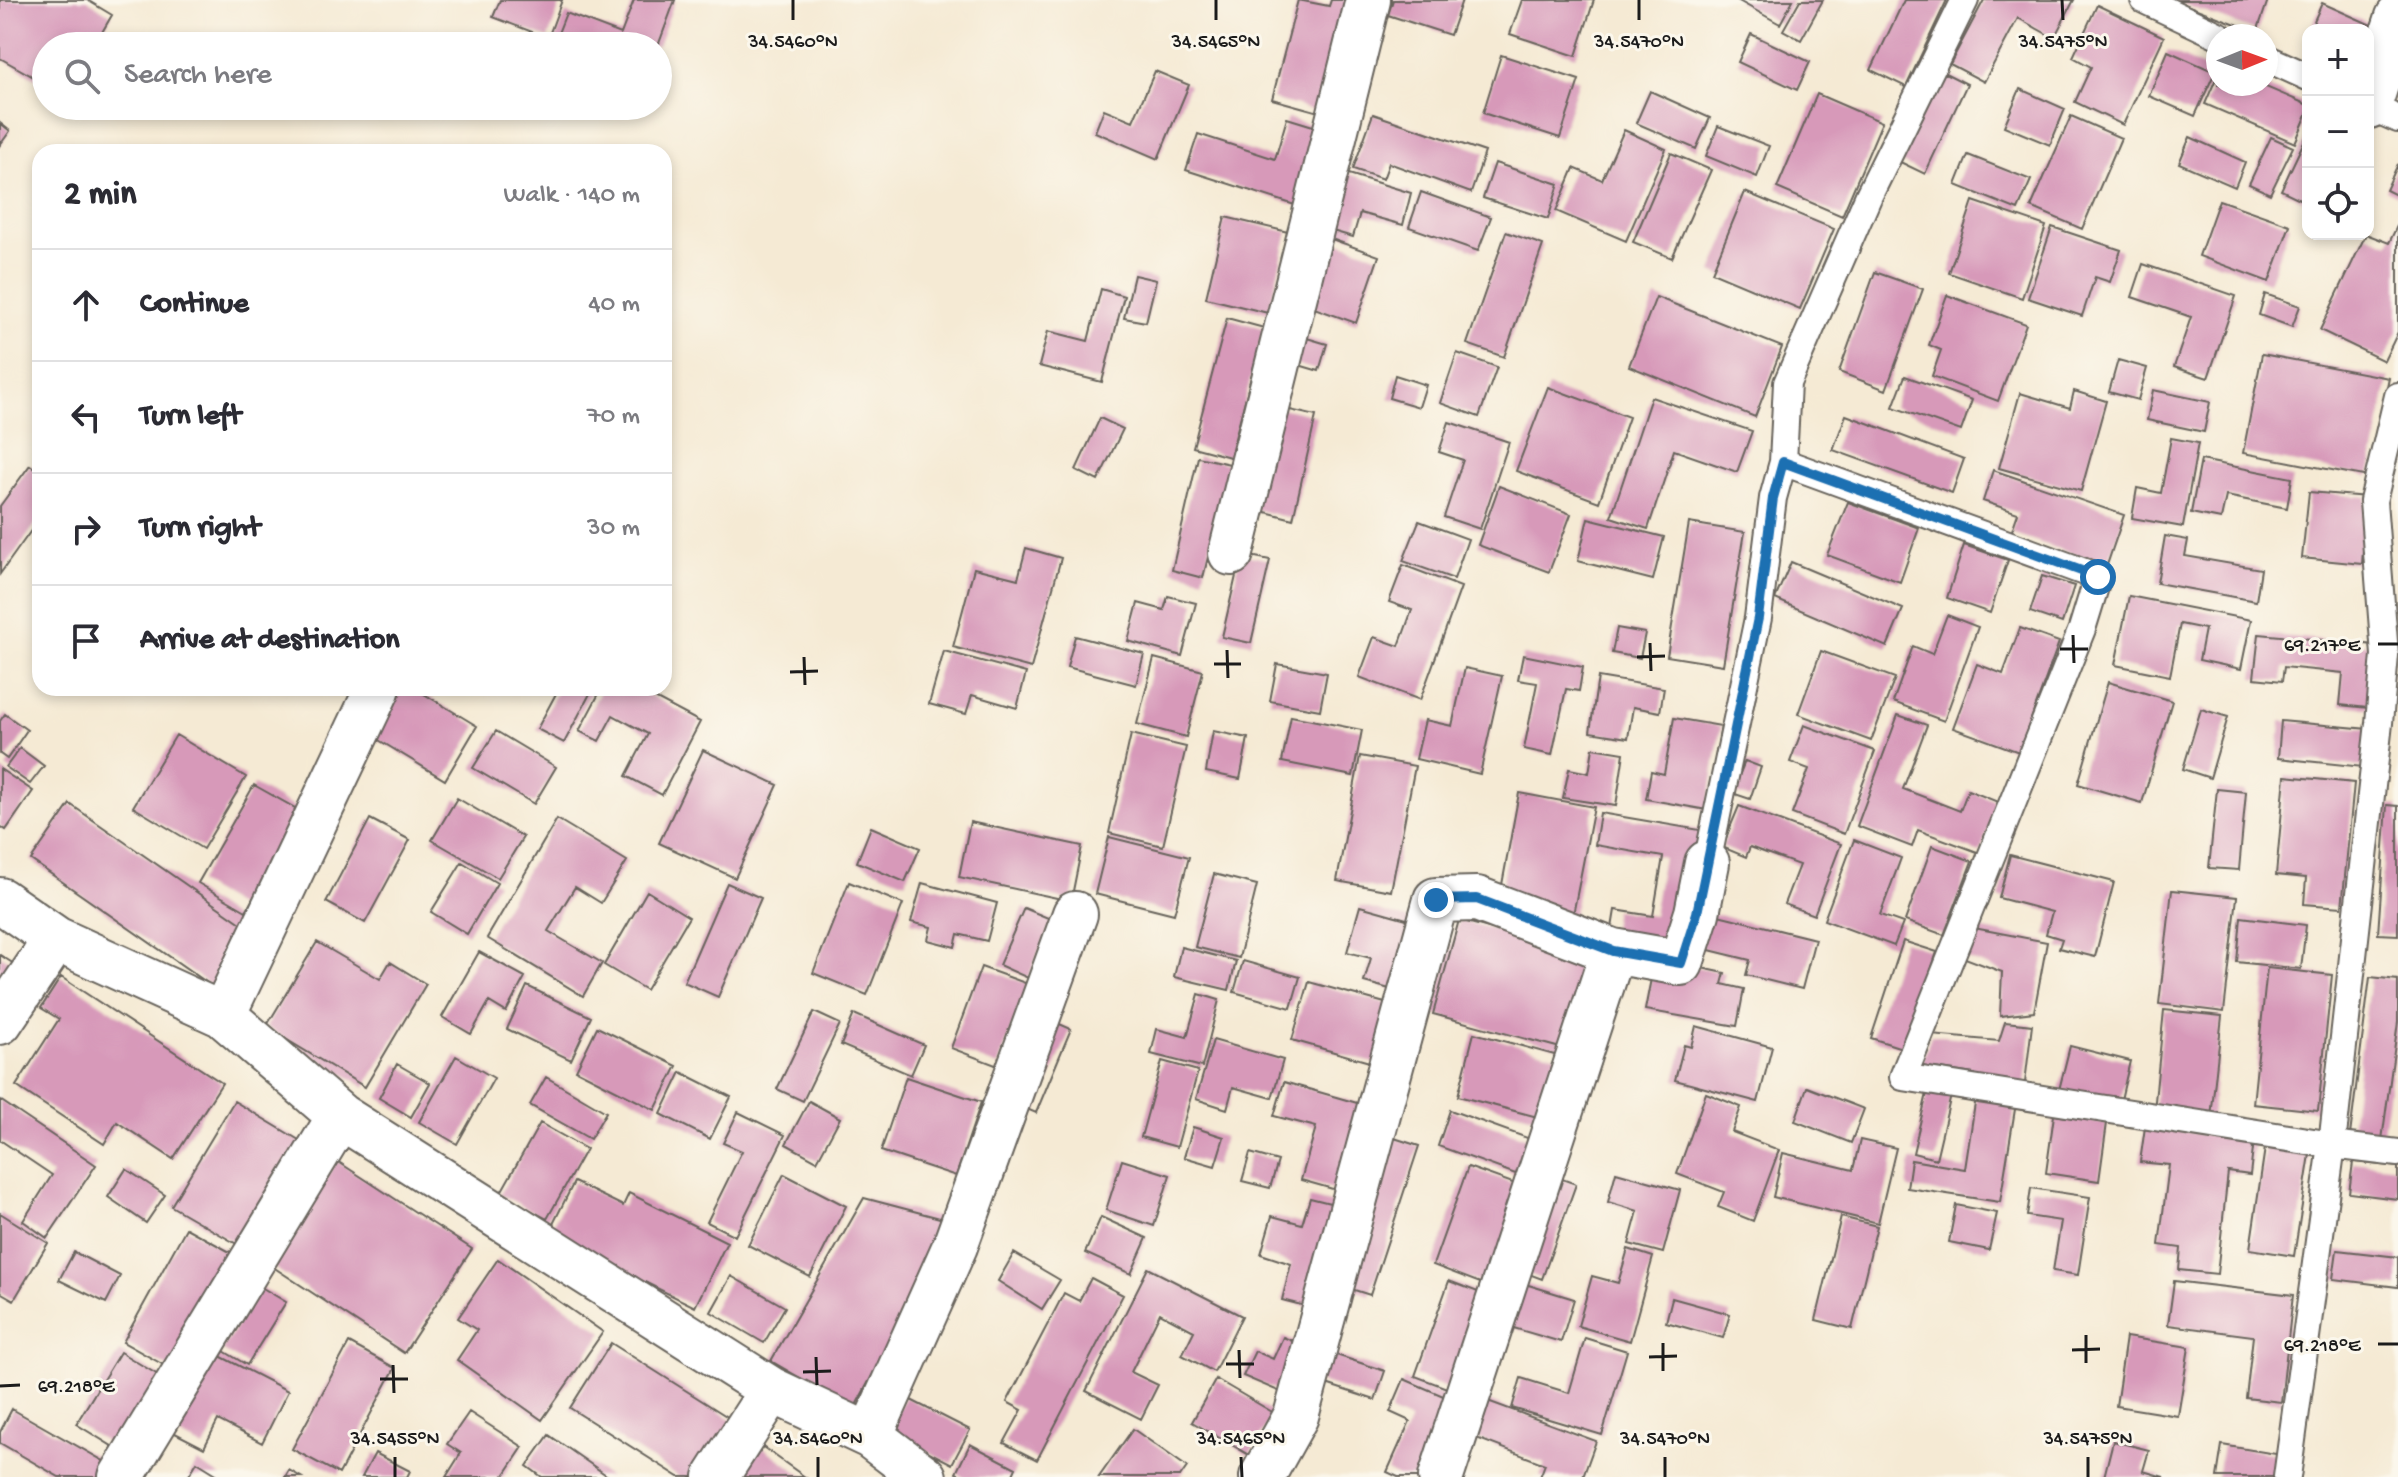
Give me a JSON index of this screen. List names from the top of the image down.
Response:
{
  "north": "right",
  "page": {
    "map_buttons": ["+", "−"],
    "search": "Search here",
    "heading": ["2 min", "Walk · 140 m"],
    "list": [
      ["Continue", "40 m"],
      ["Turn left", "70 m"],
      ["Turn right", "30 m"],
      "Arrive at destination"
    ]
  },
  "coordinates": [
    "34.5460°N",
    "34.5465°N",
    "34.5470°N",
    "34.5475°N",
    "69.217°E",
    "69.218°E",
    "34.5455°N"
  ]
}
